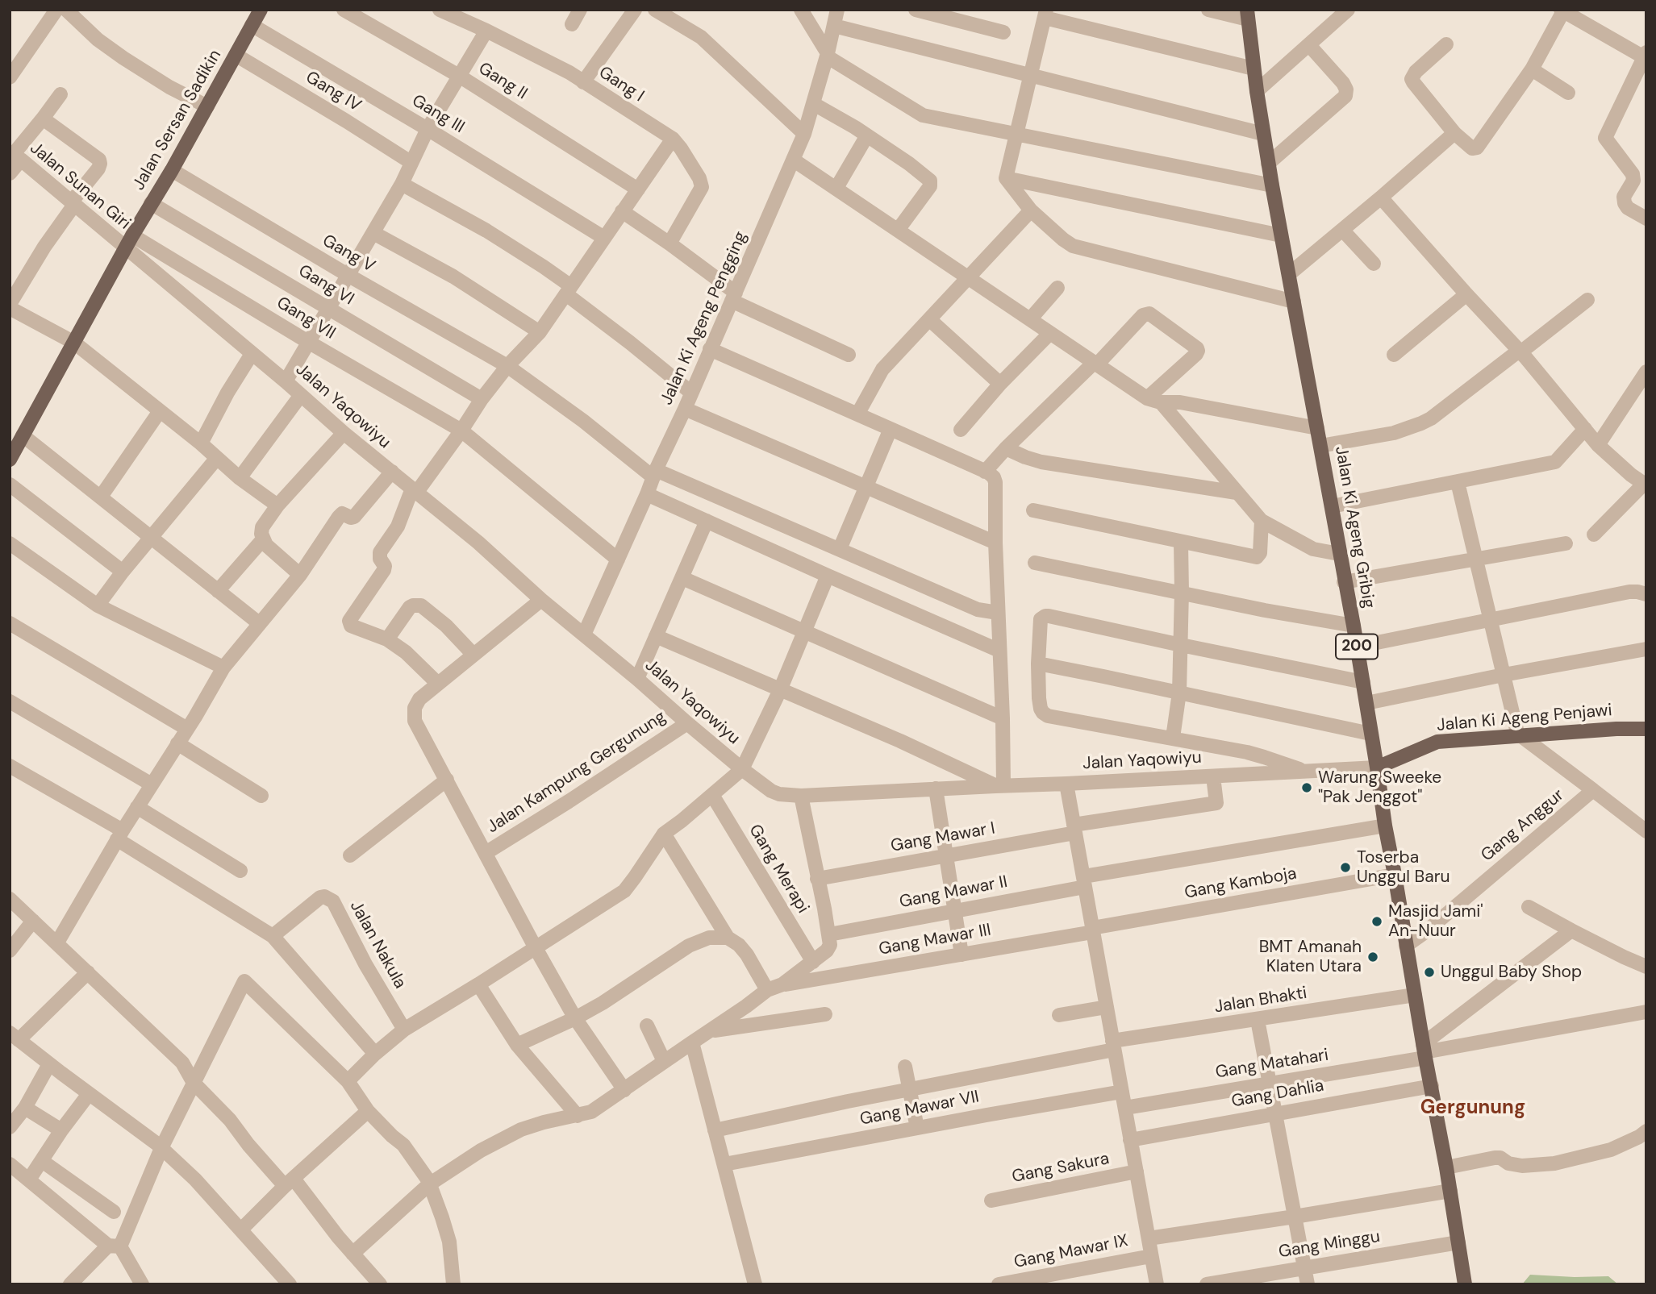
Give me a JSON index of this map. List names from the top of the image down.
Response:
{
  "streets": {
    "main road": [
      "Jalan Sersan Sadikin",
      "Jalan Ki Ageng Gribig",
      "200",
      "Jalan Ki Ageng Penjawi"
    ],
    "street": [
      "Gang II",
      "Gang I",
      "Gang IV",
      "Gang III",
      "Jalan Sunan Giri",
      "Gang V",
      "Gang VI",
      "Gang VII",
      "Jalan Ki Ageng Pengging",
      "Jalan Yaqowiyu",
      "Jalan Kampung Gergunung",
      "Gang Anggur",
      "Gang Mawar I",
      "Gang Merapi",
      "Gang Kamboja",
      "Gang Mawar II",
      "Gang Mawar III",
      "Jalan Nakula",
      "Jalan Bhakti",
      "Gang Matahari",
      "Gang Dahlia",
      "Gang Mawar VII",
      "Gang Sakura",
      "Gang Minggu",
      "Gang Mawar IX"
    ]
  },
  "crossings": [
    ["Gang IV", "Jalan Sersan Sadikin"],
    ["Gang III", "Jalan Sersan Sadikin"],
    ["Jalan Sersan Sadikin", "Jalan Sunan Giri"],
    ["Jalan Sersan Sadikin", "Gang V"],
    ["Jalan Sersan Sadikin", "Gang VI"],
    ["Jalan Sersan Sadikin", "Gang VII"],
    ["Jalan Sersan Sadikin", "Jalan Yaqowiyu"],
    ["Jalan Sunan Giri", "Gang VII"],
    ["Jalan Sunan Giri", "Jalan Yaqowiyu"],
    ["Gang V", "Jalan Ki Ageng Pengging"],
    ["Gang VII", "Jalan Ki Ageng Pengging"],
    ["Gang VII", "Jalan Yaqowiyu"],
    ["Jalan Ki Ageng Pengging", "Jalan Yaqowiyu"],
    ["Jalan Yaqowiyu", "Jalan Ki Ageng Gribig"],
    ["Jalan Yaqowiyu", "Jalan Ki Ageng Penjawi"],
    ["Jalan Yaqowiyu", "Jalan Kampung Gergunung"],
    ["Jalan Yaqowiyu", "Gang Mawar I"],
    ["Jalan Ki Ageng Gribig", "Jalan Ki Ageng Penjawi"],
    ["Jalan Ki Ageng Gribig", "Gang Anggur"],
    ["Jalan Ki Ageng Gribig", "Gang Kamboja"],
    ["Jalan Ki Ageng Gribig", "Gang Mawar II"],
    ["Jalan Ki Ageng Gribig", "Jalan Bhakti"],
    ["Jalan Ki Ageng Gribig", "Gang Matahari"],
    ["Jalan Ki Ageng Gribig", "Gang Dahlia"],
    ["Jalan Ki Ageng Gribig", "Gang Minggu"],
    ["Jalan Ki Ageng Penjawi", "Gang Anggur"],
    ["Gang Kamboja", "Gang Mawar III"]
  ],
  "districts": ["Gergunung"],
  "places": [
    "Warung Sweeke \"Pak Jenggot\"",
    "Toserba Unggul Baru",
    "Masjid Jami' An-Nuur",
    "BMT Amanah Klaten Utara",
    "Unggul Baby Shop"
  ]
}
